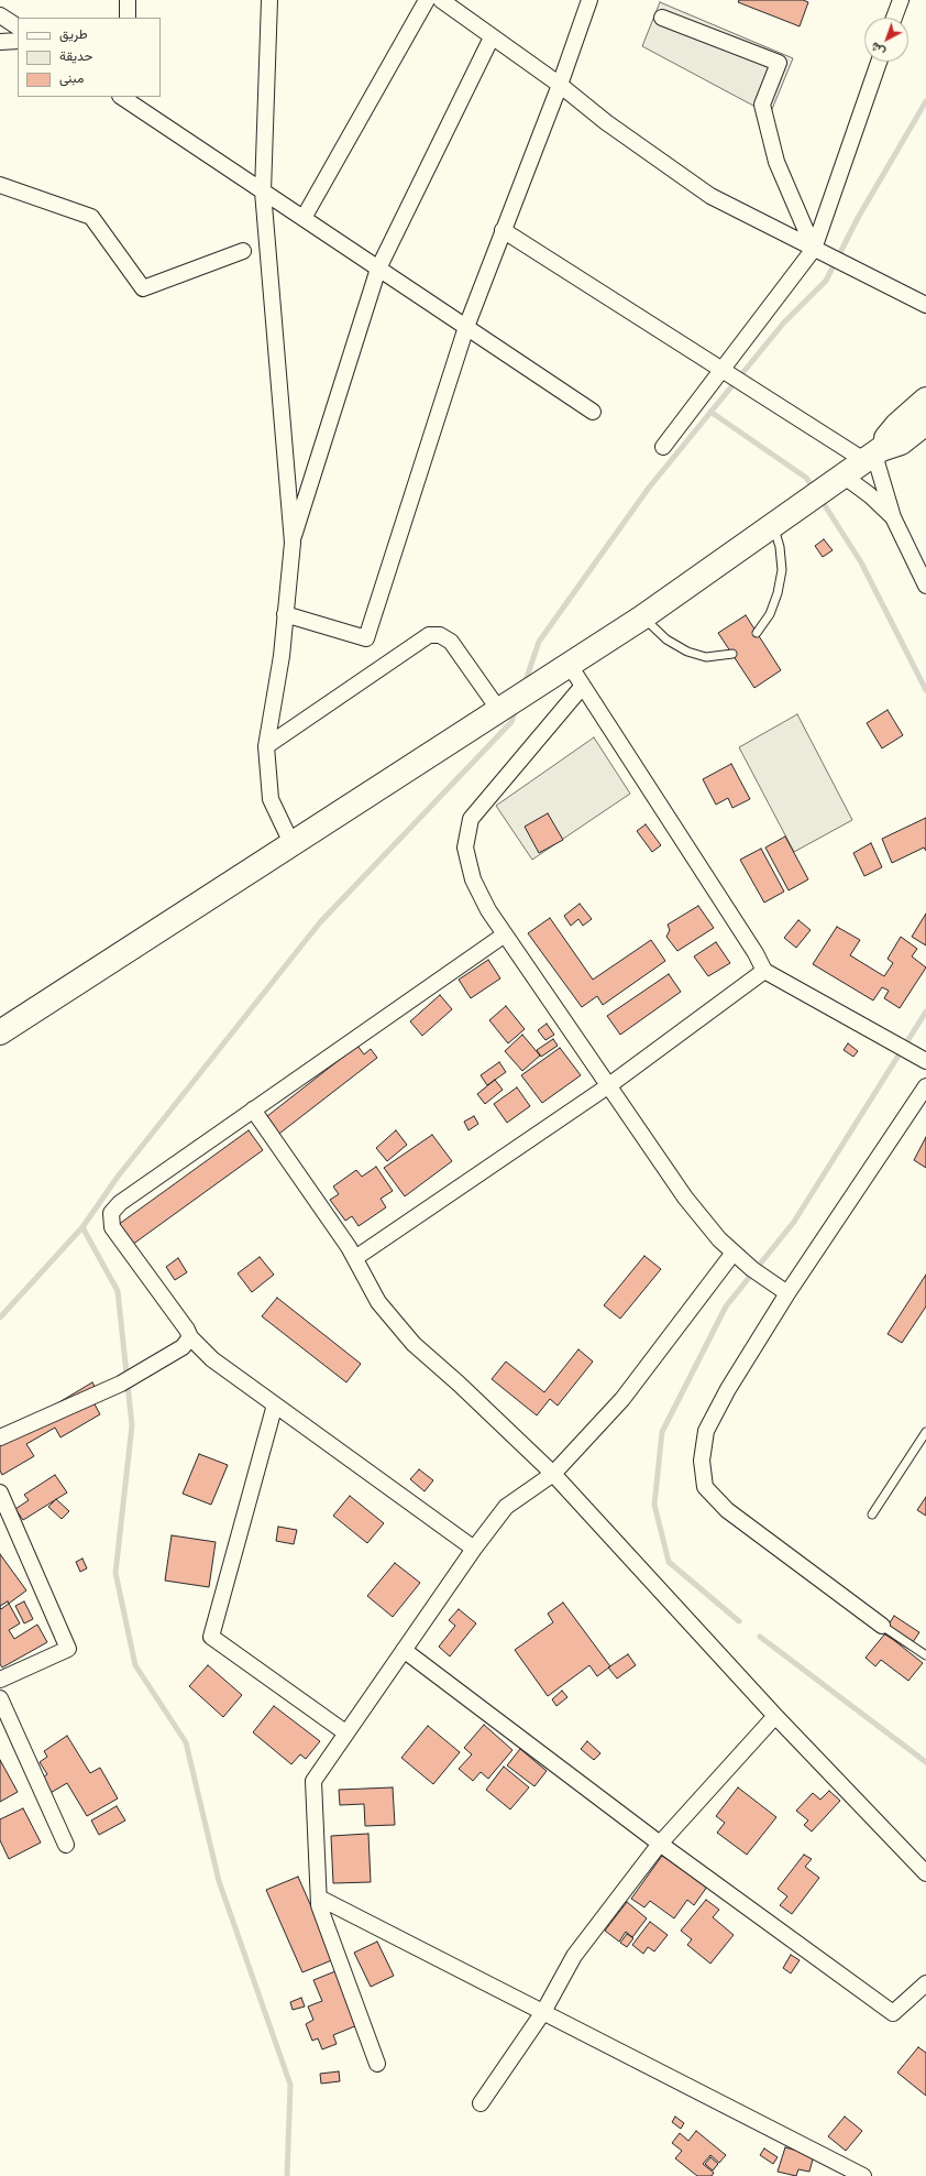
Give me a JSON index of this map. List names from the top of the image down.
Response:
{
  "legend": ["طريق", "حديقة", "مبنى"],
  "north": "bottom left"
}
